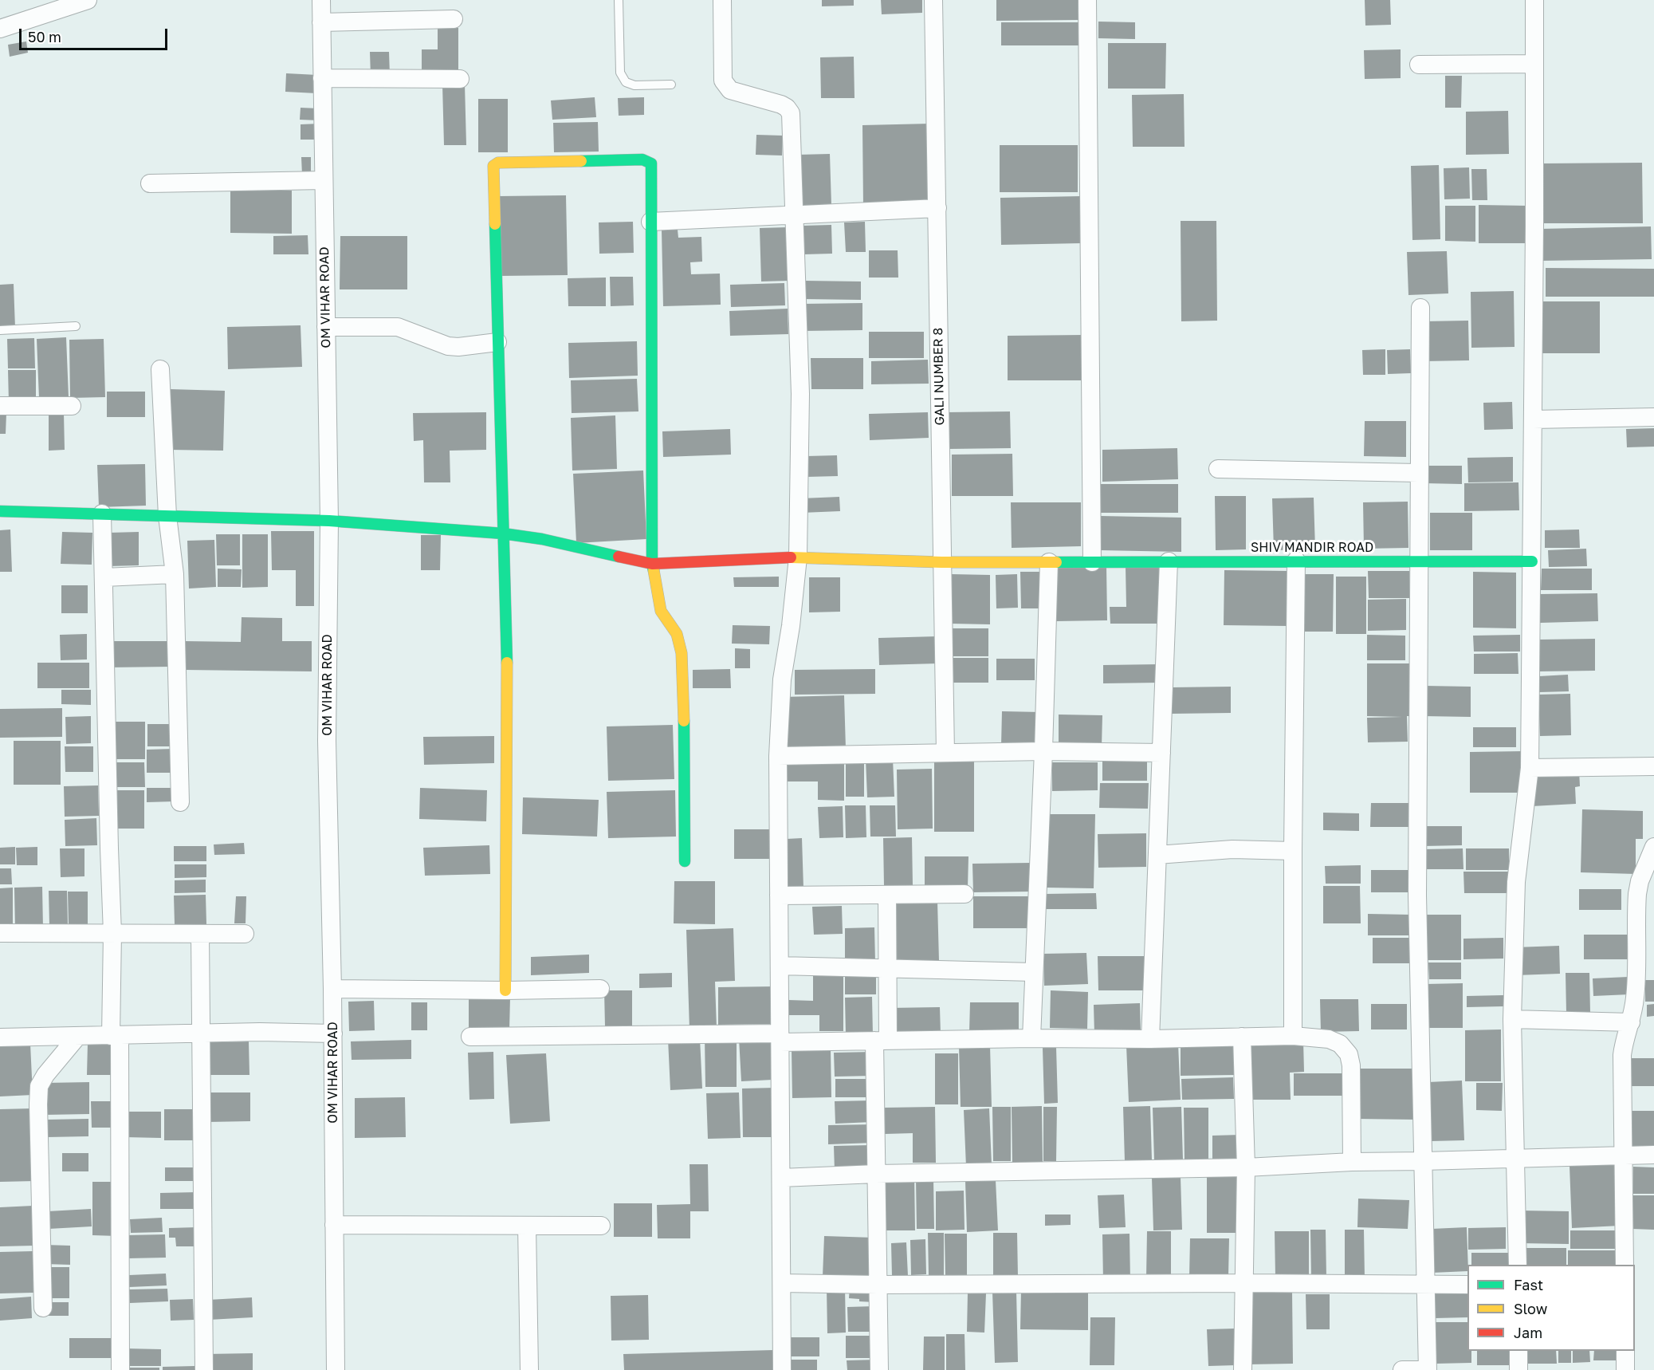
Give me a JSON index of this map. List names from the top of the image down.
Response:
{
  "streets": {
    "street": ["OM VIHAR ROAD", "GALI NUMBER 8", "SHIV MANDIR ROAD"]
  },
  "crossings": [
    ["OM VIHAR ROAD", "SHIV MANDIR ROAD"],
    ["GALI NUMBER 8", "SHIV MANDIR ROAD"]
  ],
  "legend": ["Fast", "Slow", "Jam"],
  "scale_bar": "50 m"
}
